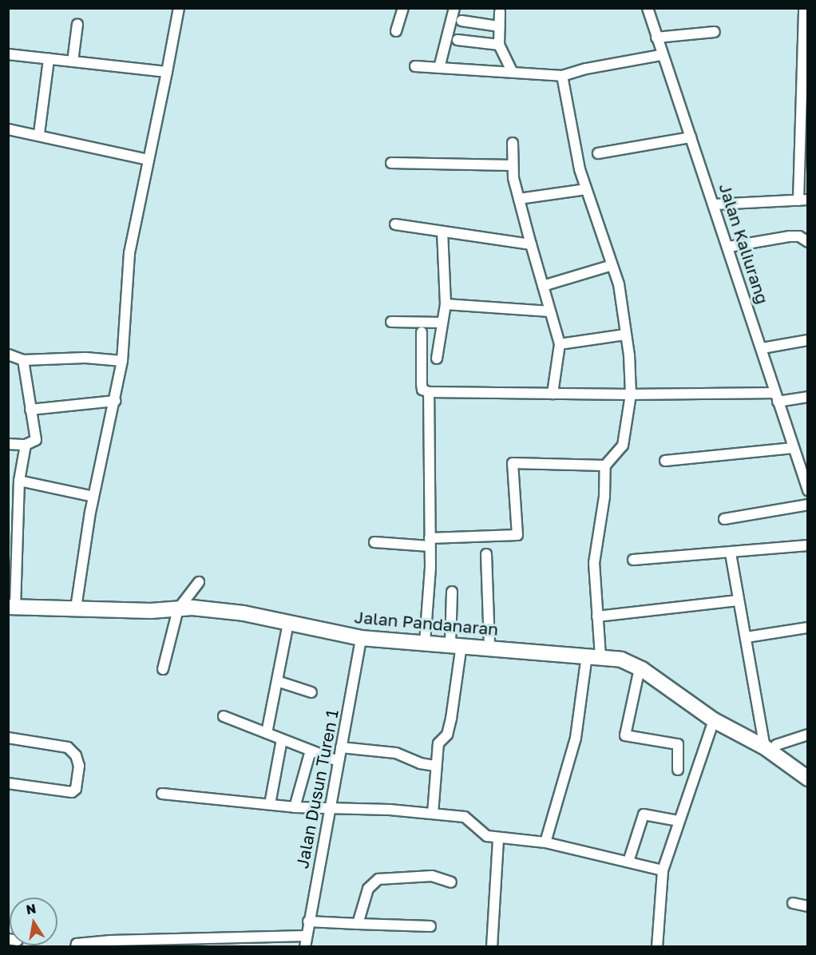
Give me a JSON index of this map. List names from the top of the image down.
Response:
{
  "streets": {
    "main road": ["Jalan Pandanaran"],
    "street": ["Jalan Kaliurang", "Jalan Dusun Turen 1"]
  },
  "crossings": [
    ["Jalan Pandanaran", "Jalan Dusun Turen 1"]
  ],
  "north": "top"
}
